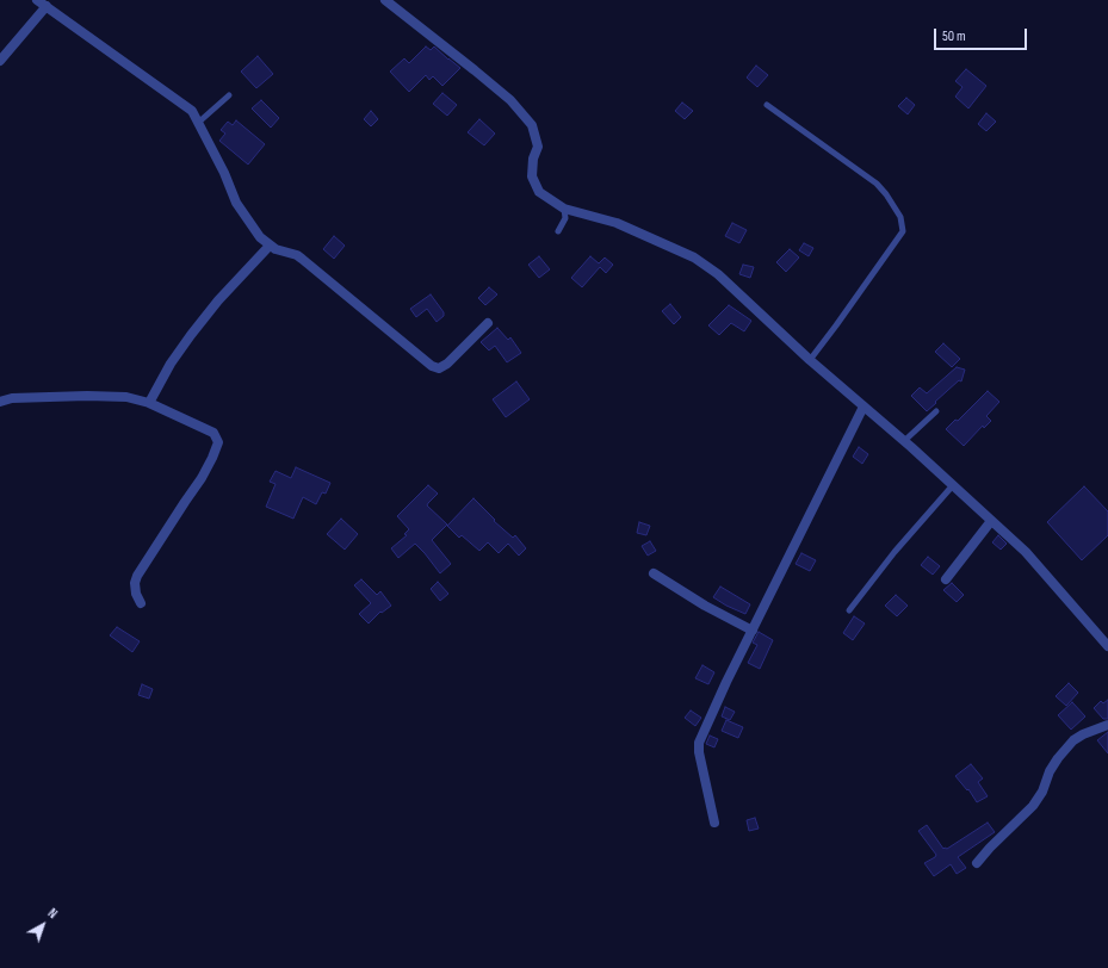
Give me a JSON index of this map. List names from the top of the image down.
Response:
{
  "scale_bar": "50 m",
  "north": "top right"
}
